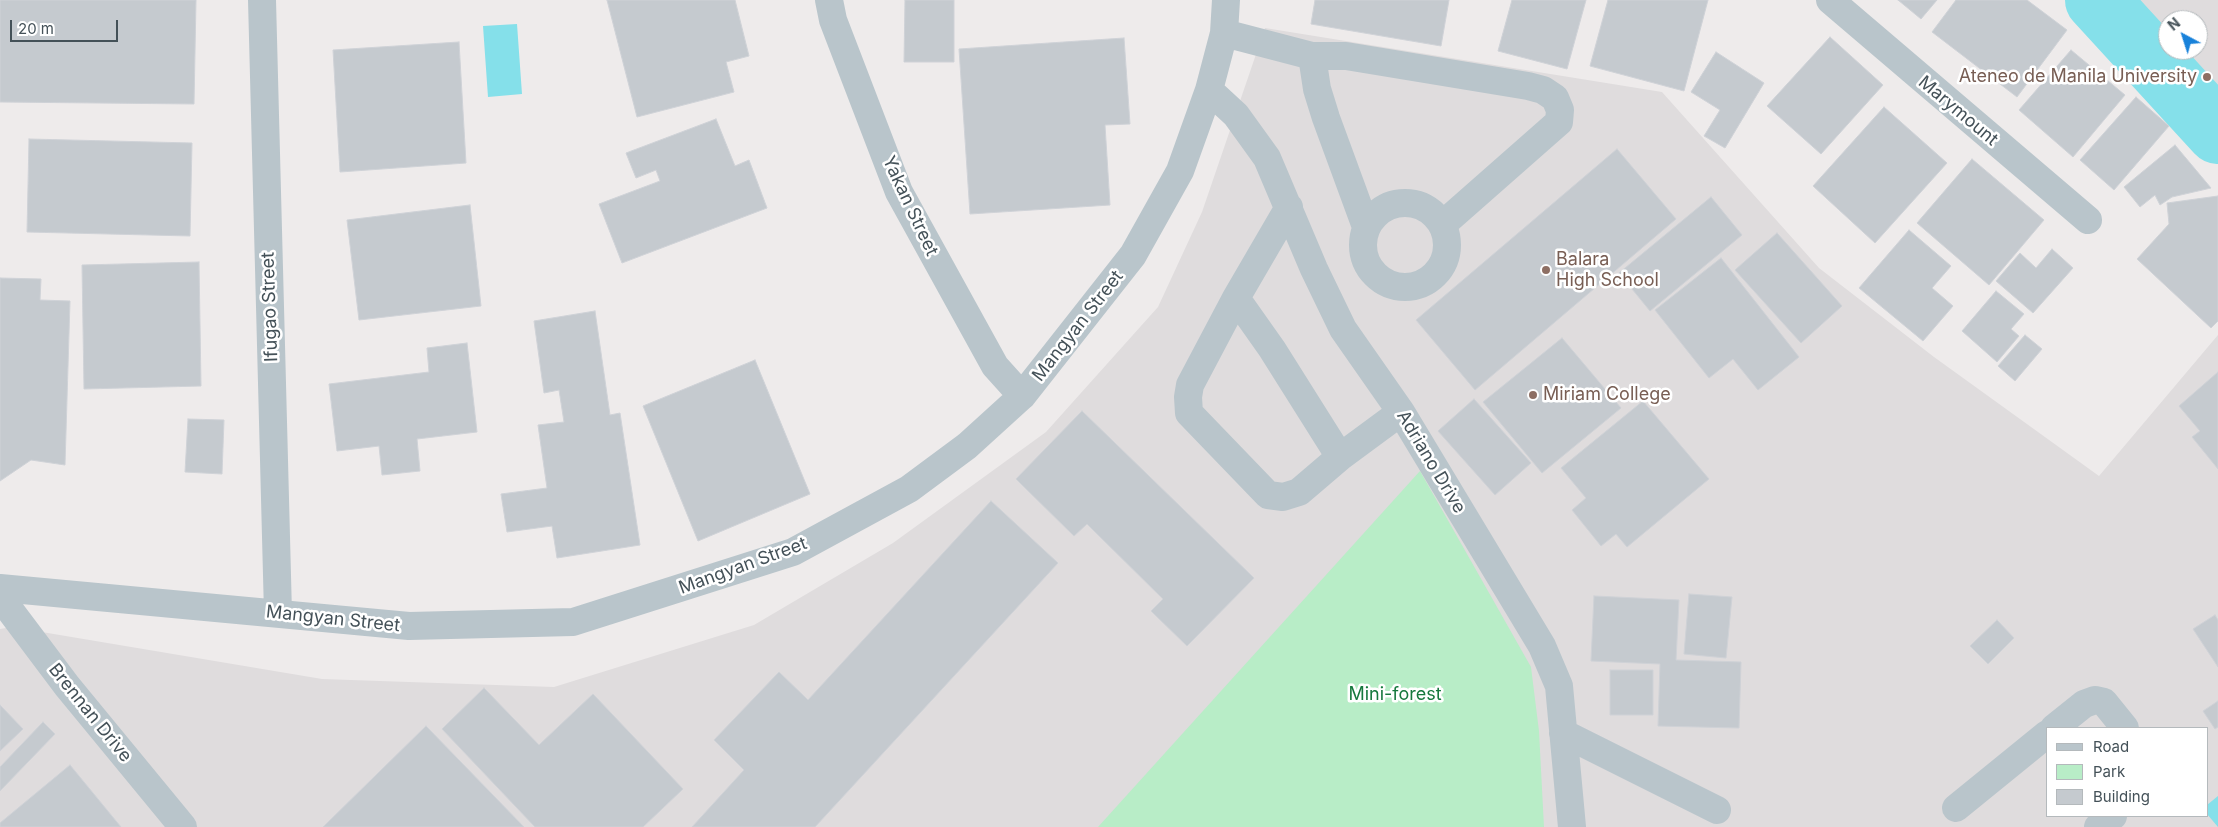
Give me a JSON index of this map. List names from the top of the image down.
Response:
{
  "streets": {
    "street": [
      "Marymount",
      "Yakan Street",
      "Ifugao Street",
      "Mangyan Street",
      "Adriano Drive",
      "Brennan Drive"
    ]
  },
  "crossings": [
    ["Yakan Street", "Mangyan Street"],
    ["Ifugao Street", "Mangyan Street"],
    ["Mangyan Street", "Adriano Drive"]
  ],
  "parks": ["Mini-forest"],
  "places": ["Ateneo de Manila University", "Balara High School", "Miriam College"],
  "legend": ["Road", "Park", "Building"],
  "scale_bar": "20 m",
  "north": "top left"
}
